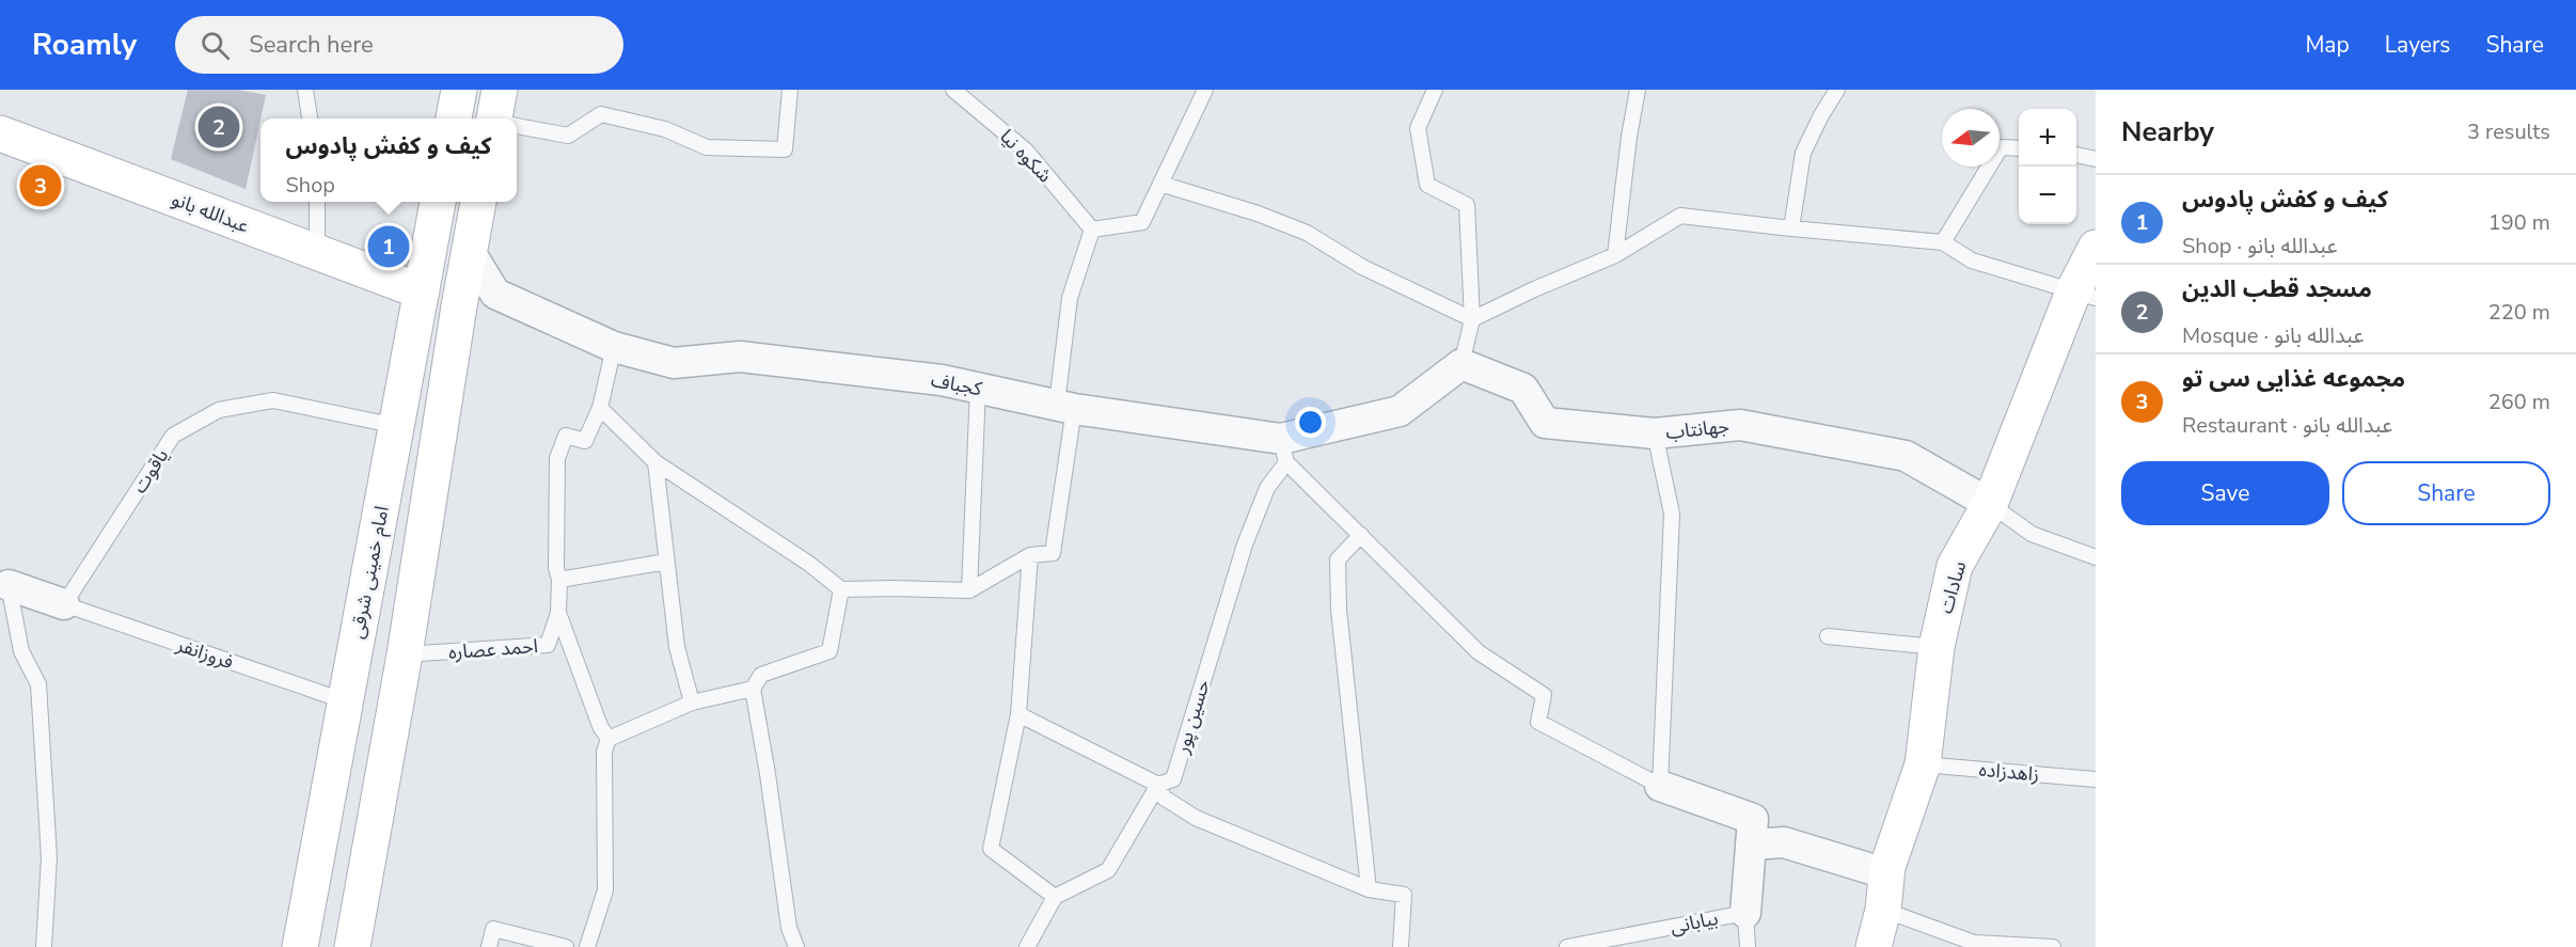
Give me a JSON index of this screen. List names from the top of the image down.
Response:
{
  "streets": {
    "main road": ["عبدالله بانو", "امام خمینی شرقی", "سادات"],
    "street": ["کجباف", "جهانتاب"],
    "lane": [
      "شکوه نیا",
      "یاقوت",
      "احمد عصاره",
      "فروزانفر",
      "حسین پور",
      "زاهدزاده",
      "بیابانی"
    ]
  },
  "crossings": [
    ["عبدالله بانو", "امام خمینی شرقی"],
    ["کجباف", "جهانتاب"],
    ["کجباف", "حسین پور"],
    ["جهانتاب", "سادات"],
    ["یاقوت", "امام خمینی شرقی"],
    ["یاقوت", "فروزانفر"],
    ["امام خمینی شرقی", "فروزانفر"],
    ["سادات", "زاهدزاده"]
  ],
  "north": "left",
  "page": {
    "header": "Roamly",
    "search": "Search here",
    "nav": ["Map", "Layers", "Share"],
    "heading": ["Nearby", "3 results"],
    "pins": ["2", "3", "1"],
    "map_buttons": ["+", "−"],
    "popup": ["کیف و کفش پادوس", "Shop"],
    "list": [
      {
        "mark": "1",
        "name": "کیف و کفش پادوس",
        "note": "Shop · عبدالله بانو",
        "value": "190 m"
      },
      {
        "mark": "2",
        "name": "مسجد قطب الدین",
        "note": "Mosque · عبدالله بانو",
        "value": "220 m"
      },
      {
        "mark": "3",
        "name": "مجموعه غذایی سی تو",
        "note": "Restaurant · عبدالله بانو",
        "value": "260 m"
      }
    ],
    "buttons": ["Save", "Share"]
  }
}
